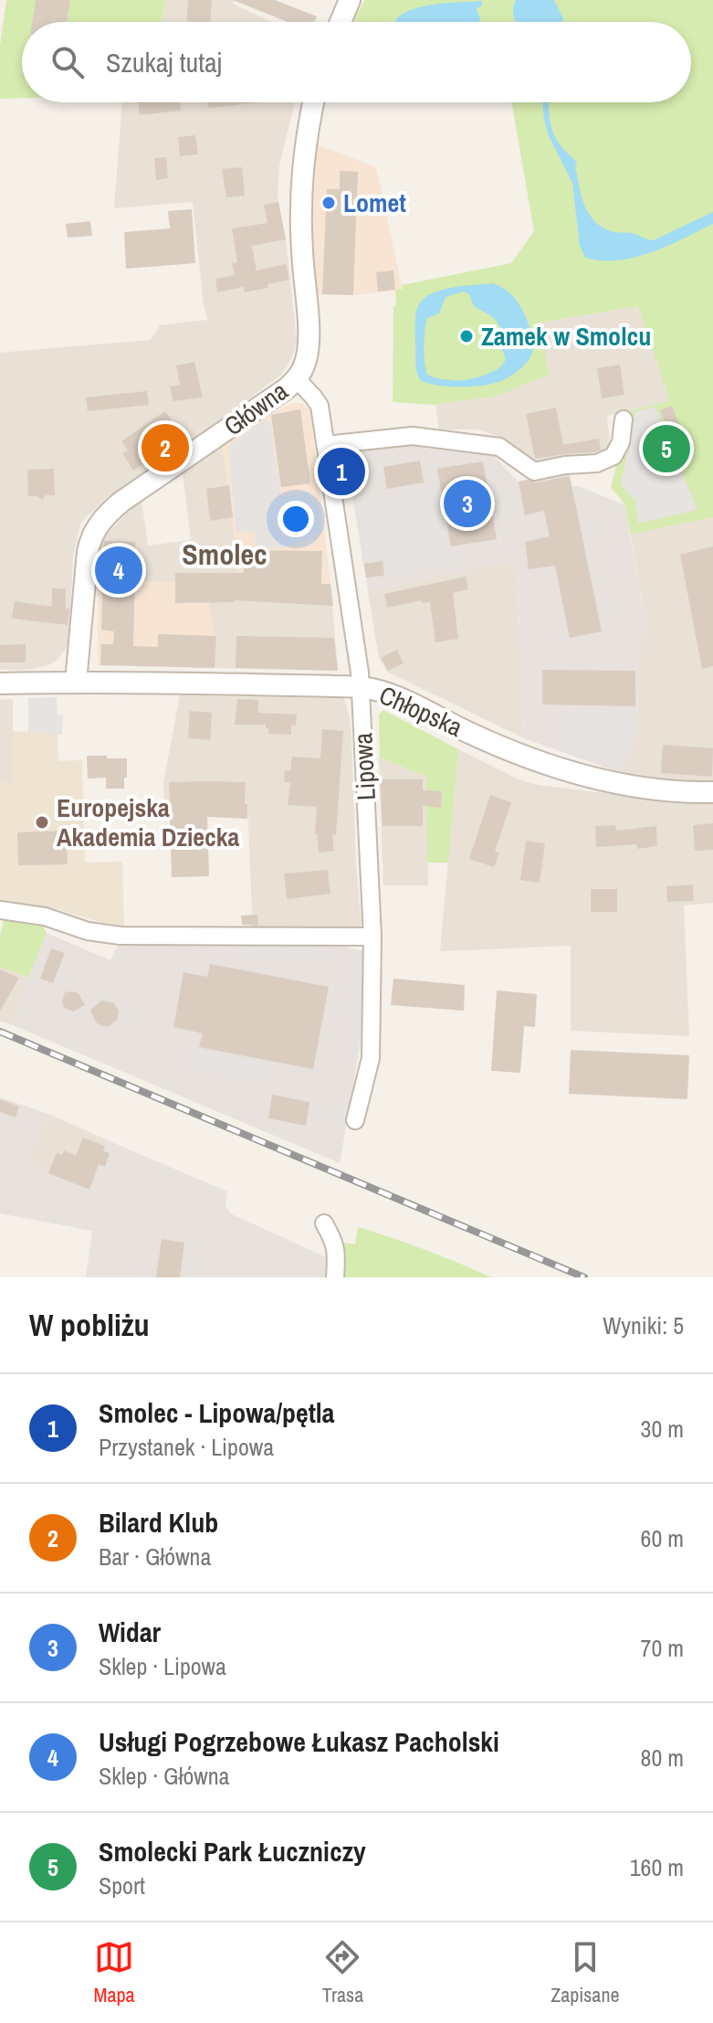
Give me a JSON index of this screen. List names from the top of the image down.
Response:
{
  "streets": {
    "street": ["Główna", "Chłopska", "Lipowa"]
  },
  "crossings": [
    ["Główna", "Chłopska"],
    ["Główna", "Lipowa"],
    ["Chłopska", "Lipowa"]
  ],
  "districts": ["Smolec"],
  "places": ["Lomet", "Zamek w Smolcu", "Europejska Akademia Dziecka"],
  "page": {
    "search": "Szukaj tutaj",
    "pins": [
      "2",
      "5",
      "1",
      "3",
      "4"
    ],
    "heading": ["W pobliżu", "Wyniki: 5"],
    "list": [
      {
        "mark": "1",
        "name": "Smolec - Lipowa/pętla",
        "note": "Przystanek · Lipowa",
        "value": "30 m"
      },
      {
        "mark": "2",
        "name": "Bilard Klub",
        "note": "Bar · Główna",
        "value": "60 m"
      },
      {
        "mark": "3",
        "name": "Widar",
        "note": "Sklep · Lipowa",
        "value": "70 m"
      },
      {
        "mark": "4",
        "name": "Usługi Pogrzebowe Łukasz Pacholski",
        "note": "Sklep · Główna",
        "value": "80 m"
      },
      {
        "mark": "5",
        "name": "Smolecki Park Łuczniczy",
        "note": "Sport",
        "value": "160 m"
      }
    ],
    "nav": ["Mapa", "Trasa", "Zapisane"]
  }
}
